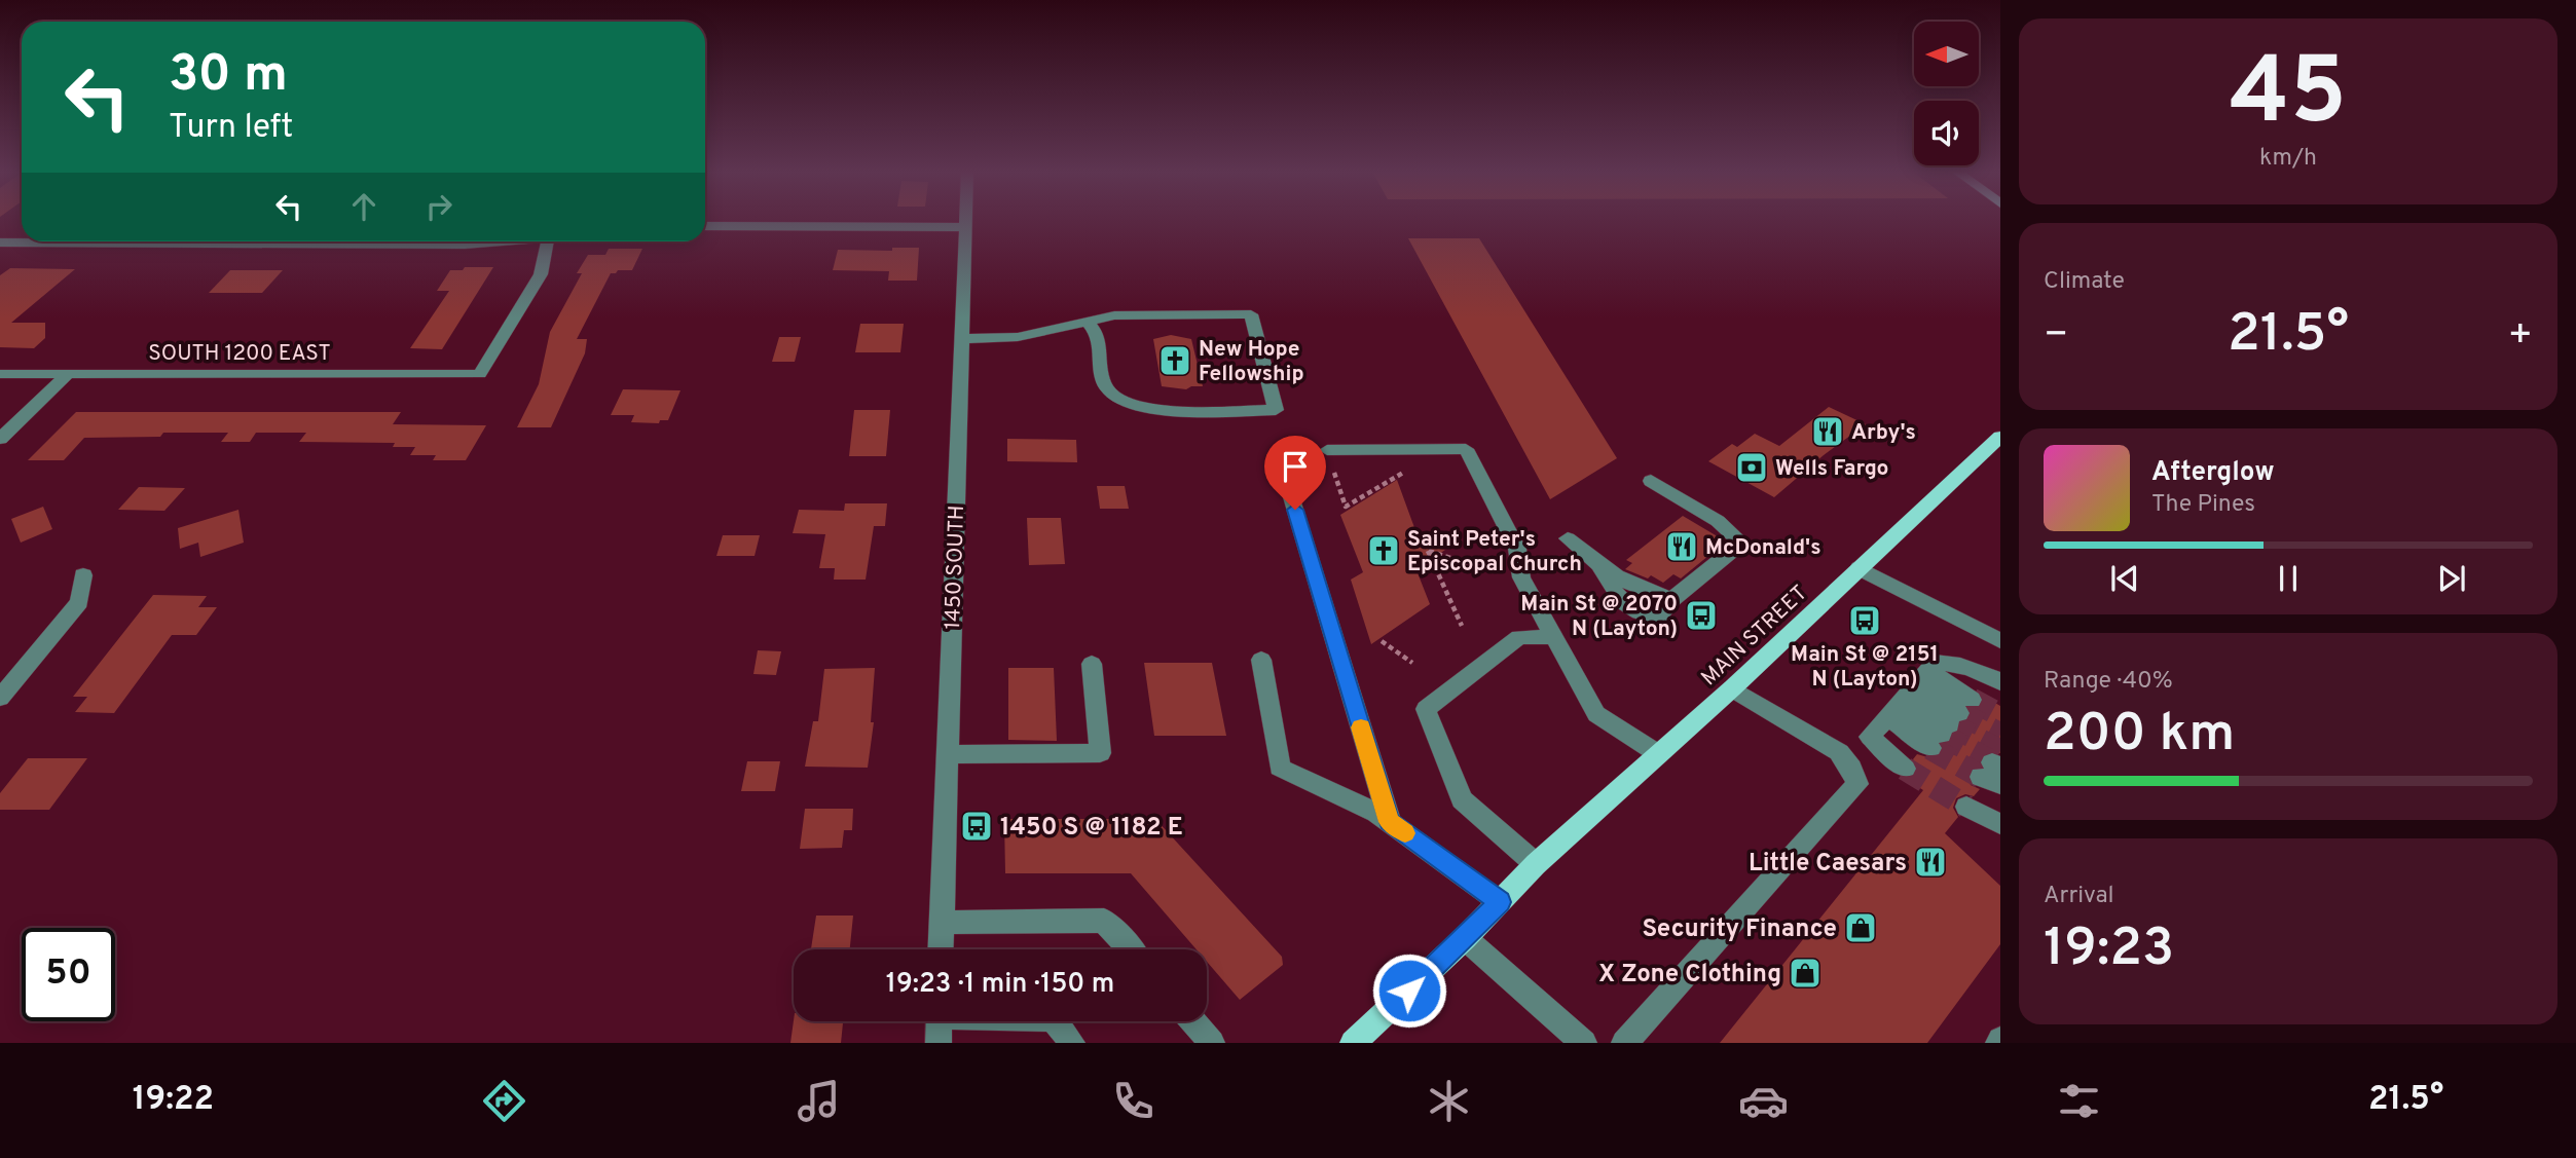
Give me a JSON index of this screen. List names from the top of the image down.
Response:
{
  "streets": {
    "main road": ["MAIN STREET"],
    "street": ["SOUTH 1200 EAST", "1450 SOUTH"]
  },
  "places": {
    "church": ["New Hope Fellowship", "Saint Peter's Episcopal Church"],
    "restaurant": ["Arby's", "McDonald's", "Little Caesars"],
    "bank": ["Wells Fargo"],
    "bus stop": ["Main St @ 2070 N (Layton)", "Main St @ 2151 N (Layton)", "1450 S @ 1182 E"],
    "shop": ["Security Finance", "X Zone Clothing"]
  },
  "north": "left",
  "page": {
    "tile": [
      ["45", "km/h"],
      "Climate",
      ["Range · 40%", "200 km"],
      ["Arrival", "19:23"]
    ],
    "turn": ["30 m", "Turn left"],
    "heat": ["−", "21.5°", "+"],
    "song": ["Afterglow", "The Pines"],
    "limit": "50",
    "trip": "19:23 · 1 min · 150 m",
    "tabs": ["19:22", "21.5°"]
  }
}
